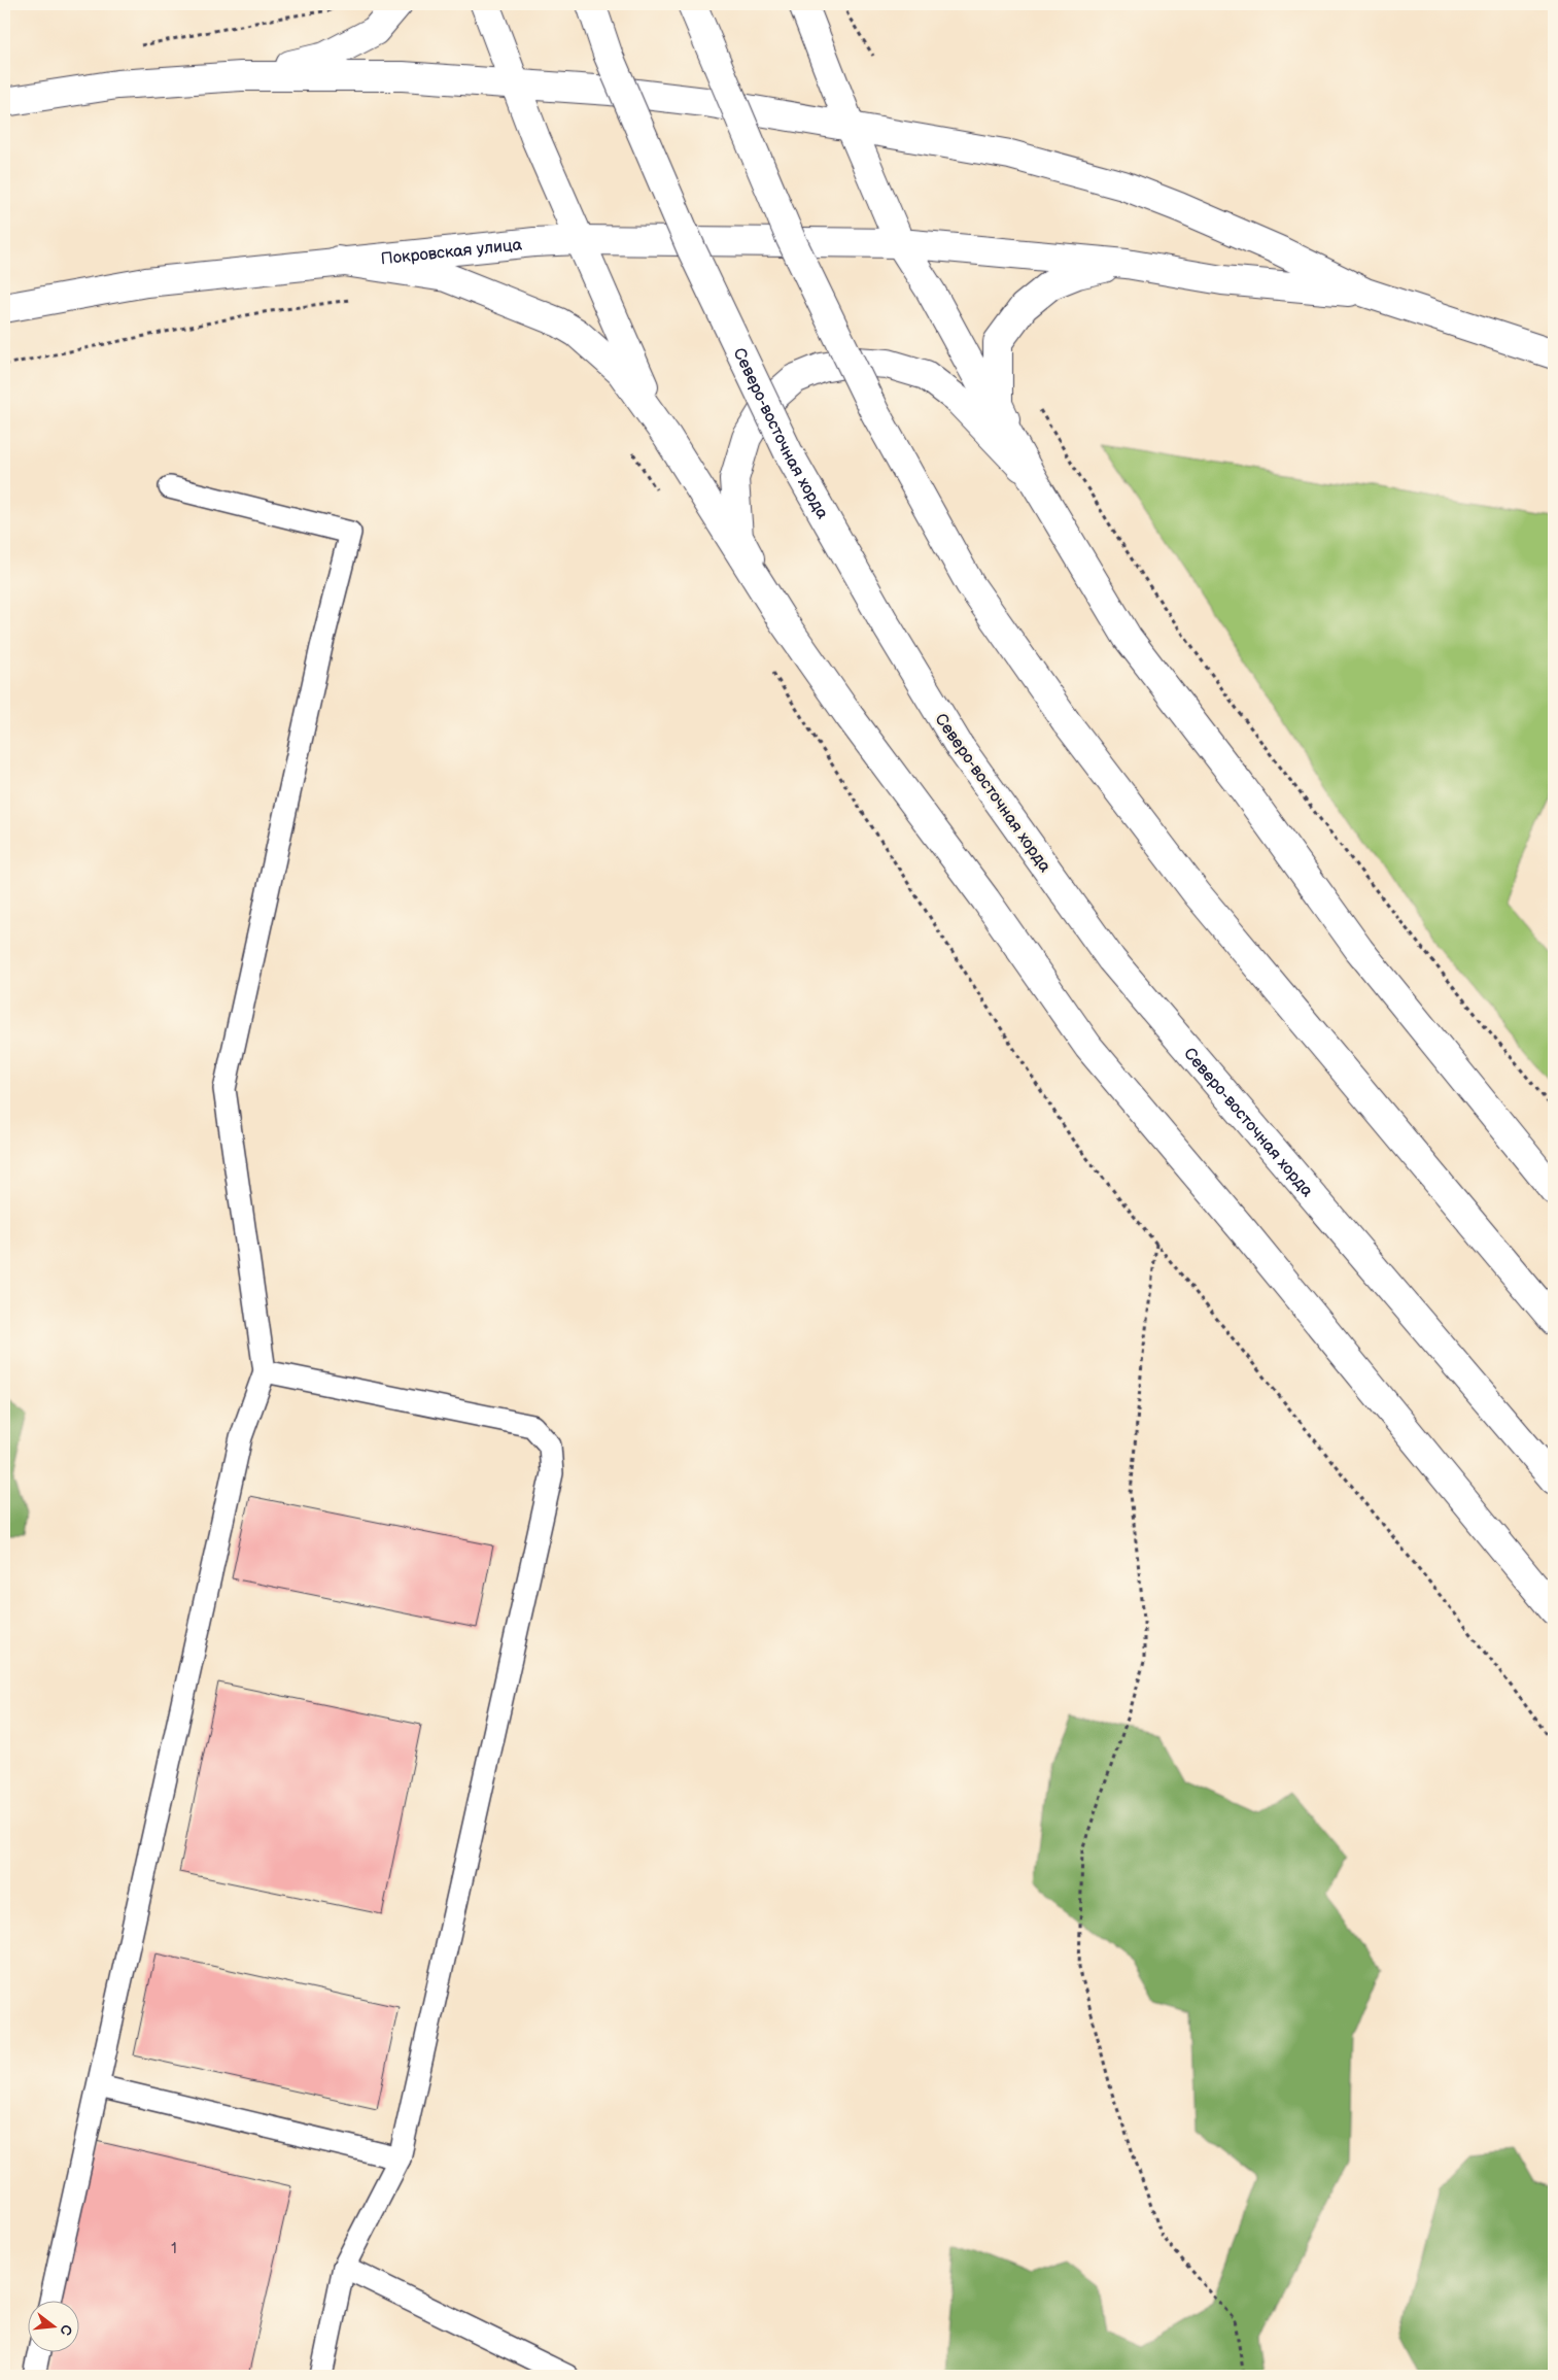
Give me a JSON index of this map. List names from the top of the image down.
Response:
{
  "streets": {
    "main road": ["Покровская улица", "Северо-восточная хорда"]
  },
  "house_numbers": ["1"],
  "north": "right"
}
